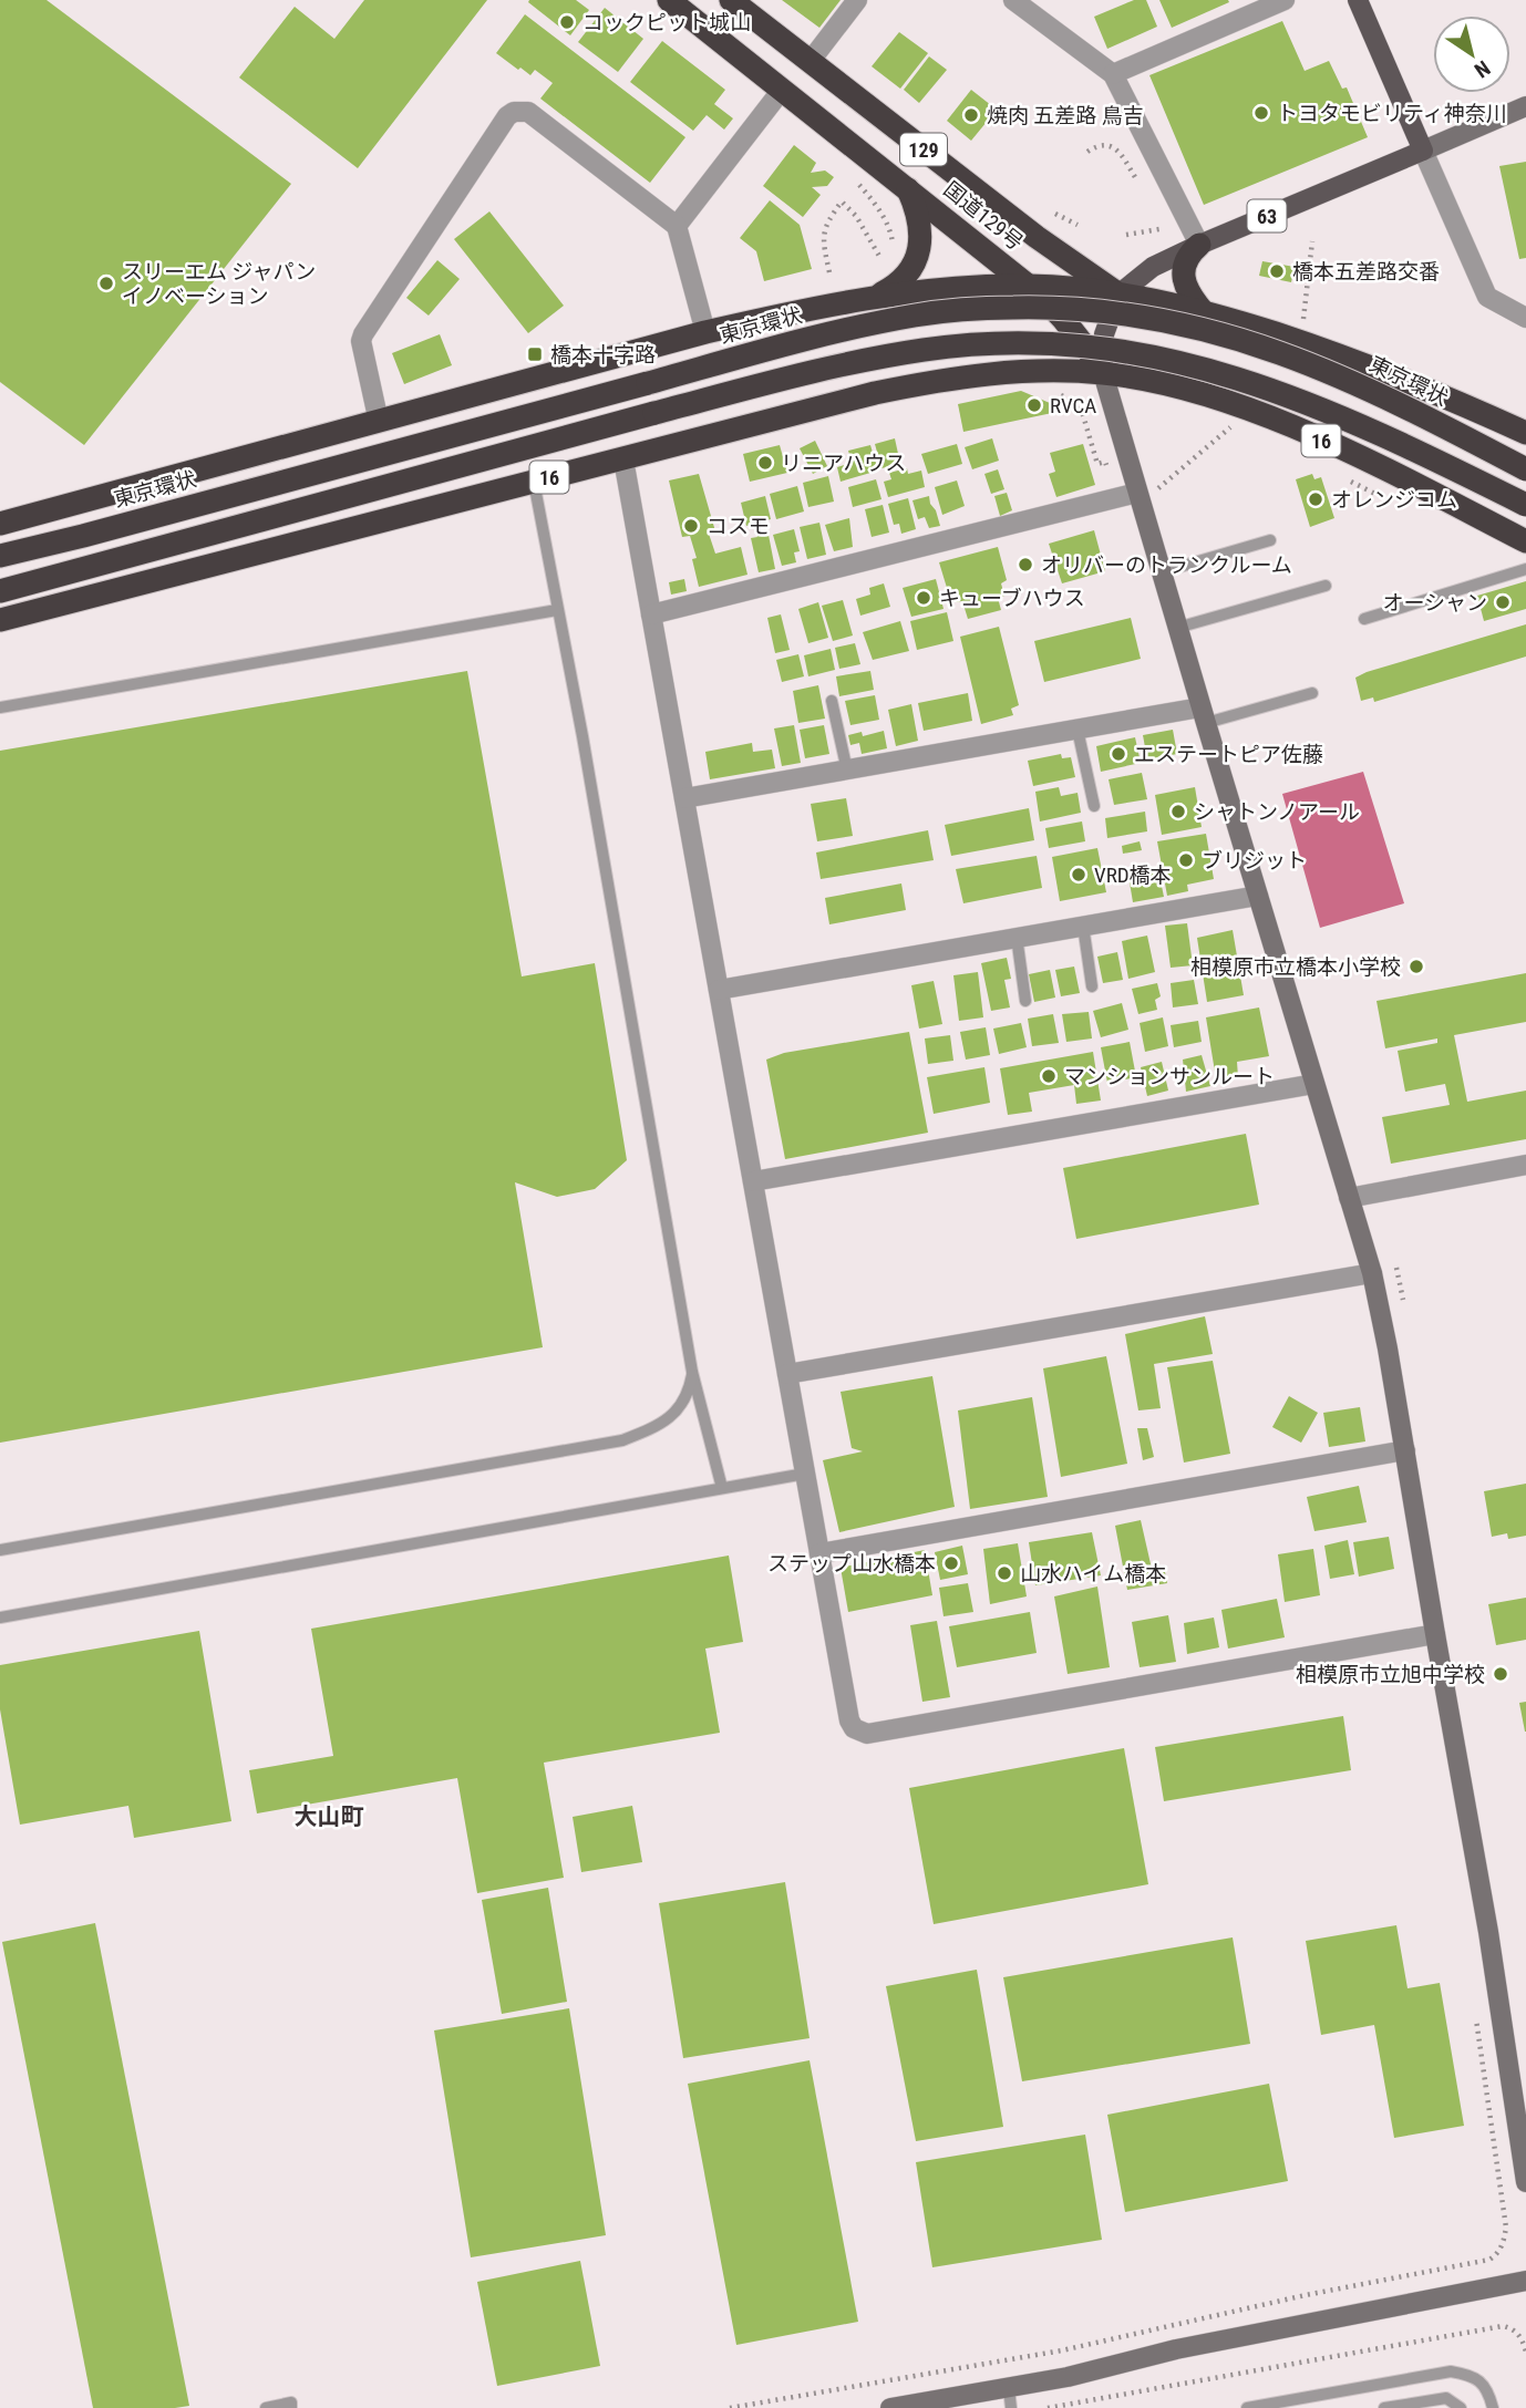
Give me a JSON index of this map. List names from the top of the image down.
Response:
{
  "streets": {
    "highway": [
      "129",
      "国道129号",
      "東京環状",
      "16"
    ],
    "main road": ["63"]
  },
  "crossings": [
    ["国道129号", "63"],
    ["国道129号", "16"]
  ],
  "districts": ["大山町"],
  "places": {
    "other": [
      "コックピット城山",
      "トヨタモビリティ神奈川",
      "焼肉 五差路 鳥吉",
      "橋本五差路交番",
      "スリーエム ジャパン イノベーション",
      "RVCA",
      "リニアハウス",
      "オレンジコム",
      "コスモ",
      "オリバーのトランクルーム",
      "キューブハウス",
      "オーシャン",
      "エステートピア佐藤",
      "シャトンノアール",
      "ブリジット",
      "VRD橋本",
      "相模原市立橋本小学校",
      "マンションサンルート",
      "ステップ山水橋本",
      "山水ハイム橋本",
      "相模原市立旭中学校"
    ],
    "transit": ["橋本十字路"]
  },
  "north": "bottom right"
}
